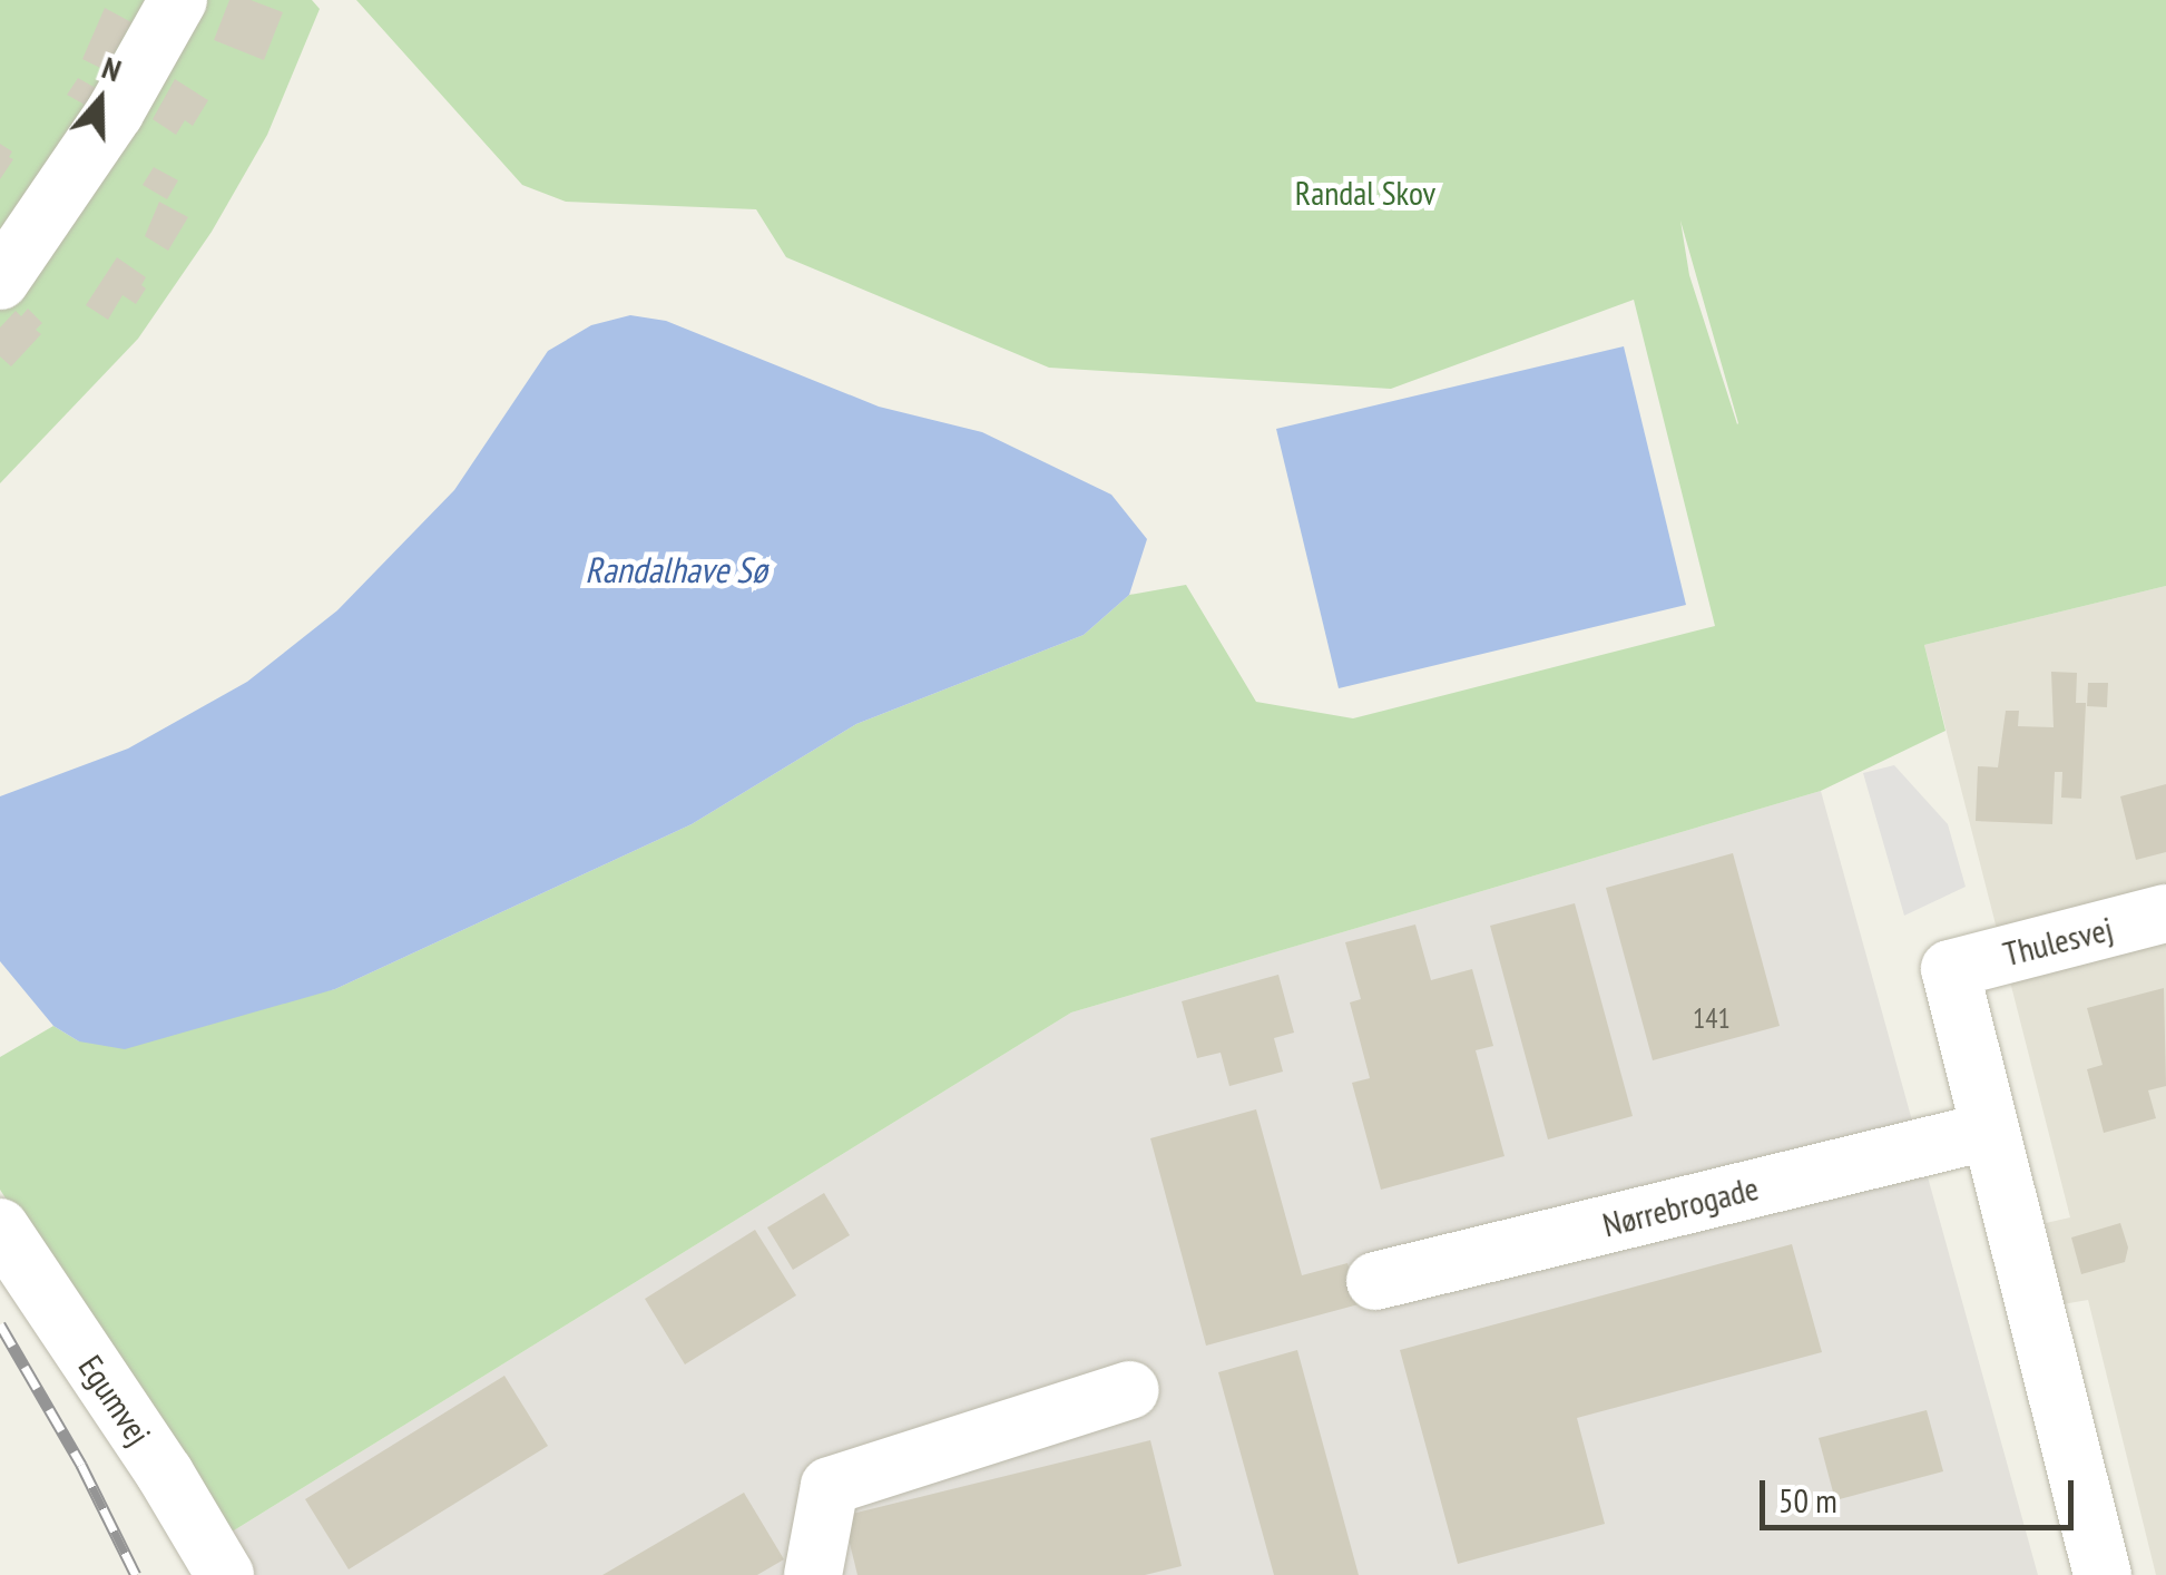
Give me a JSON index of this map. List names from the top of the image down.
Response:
{
  "streets": {
    "street": ["Thulesvej", "Nørrebrogade", "Egumvej"]
  },
  "crossings": [
    ["Thulesvej", "Nørrebrogade"]
  ],
  "water": ["Randalhave Sø"],
  "parks": ["Randal Skov"],
  "house_numbers": ["141"],
  "scale_bar": "50 m",
  "north": "top"
}
